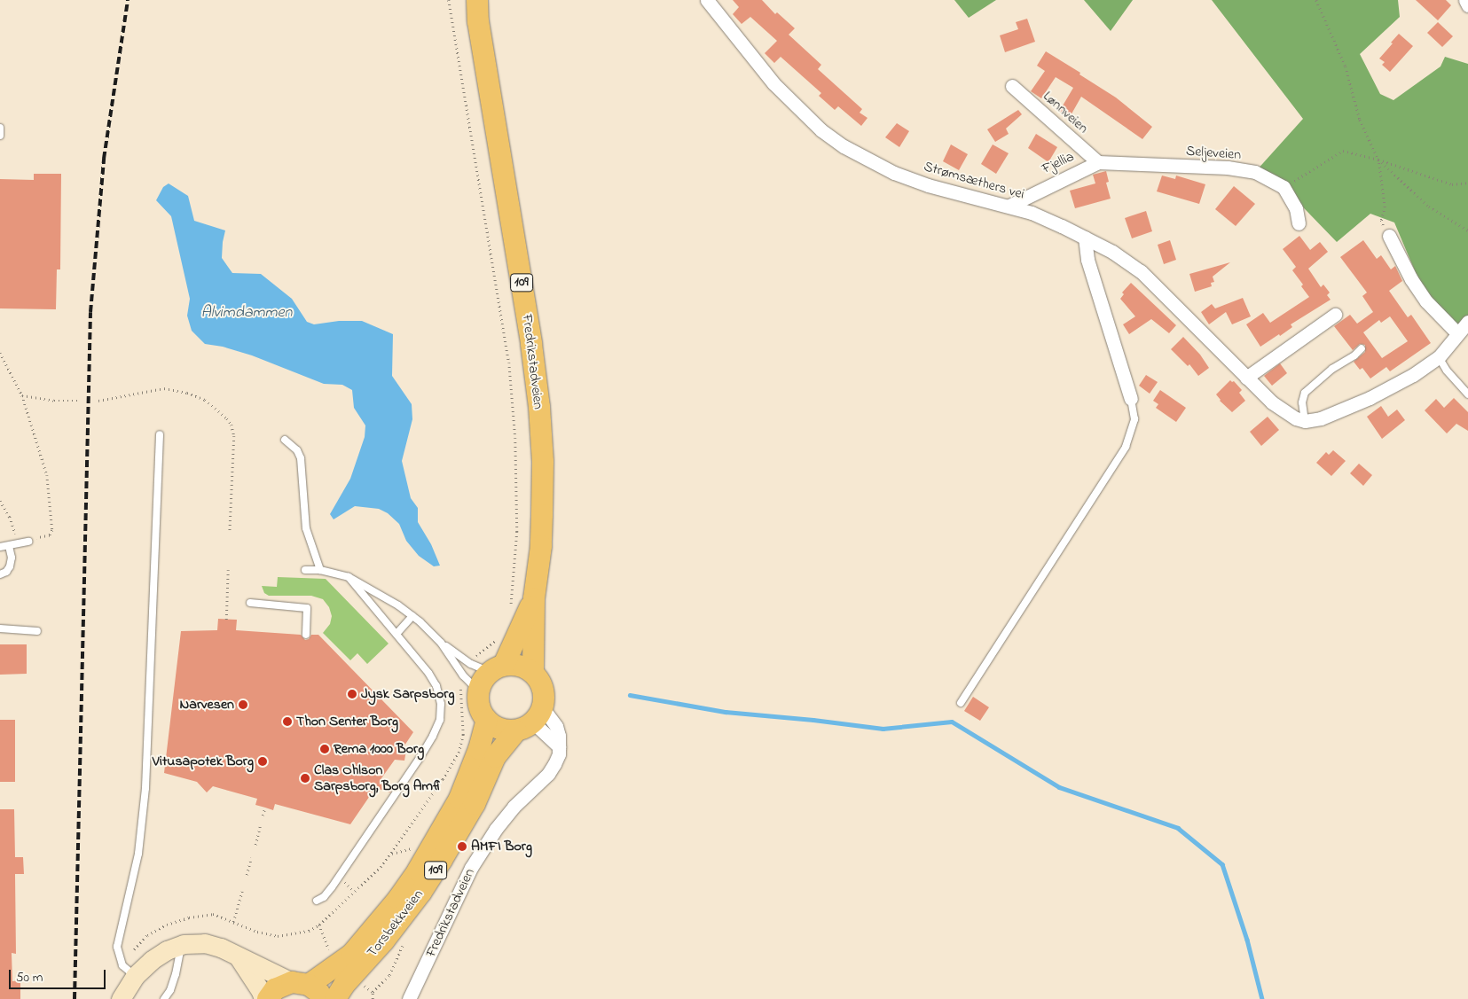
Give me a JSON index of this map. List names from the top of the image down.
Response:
{
  "streets": {
    "main road": ["109", "Fredrikstadveien", "Torsbekkveien"],
    "street": [
      "Lønnveien",
      "Seljeveien",
      "Fjellia",
      "Strømsæthers vei"
    ]
  },
  "crossings": [
    ["Lønnveien", "Seljeveien"],
    ["Lønnveien", "Fjellia"],
    ["Seljeveien", "Fjellia"],
    ["Fjellia", "Strømsæthers vei"],
    ["109", "Fredrikstadveien"],
    ["109", "Torsbekkveien"],
    ["Fredrikstadveien", "Torsbekkveien"]
  ],
  "water": ["Alvimdammen"],
  "places": [
    "Jysk Sarpsborg",
    "Narvesen",
    "Thon Senter Borg",
    "Rema 1000 Borg",
    "Vitusapotek Borg",
    "Clas Ohlson Sarpsborg, Borg Amfi",
    "AMFI Borg"
  ],
  "scale_bar": "50 m"
}
